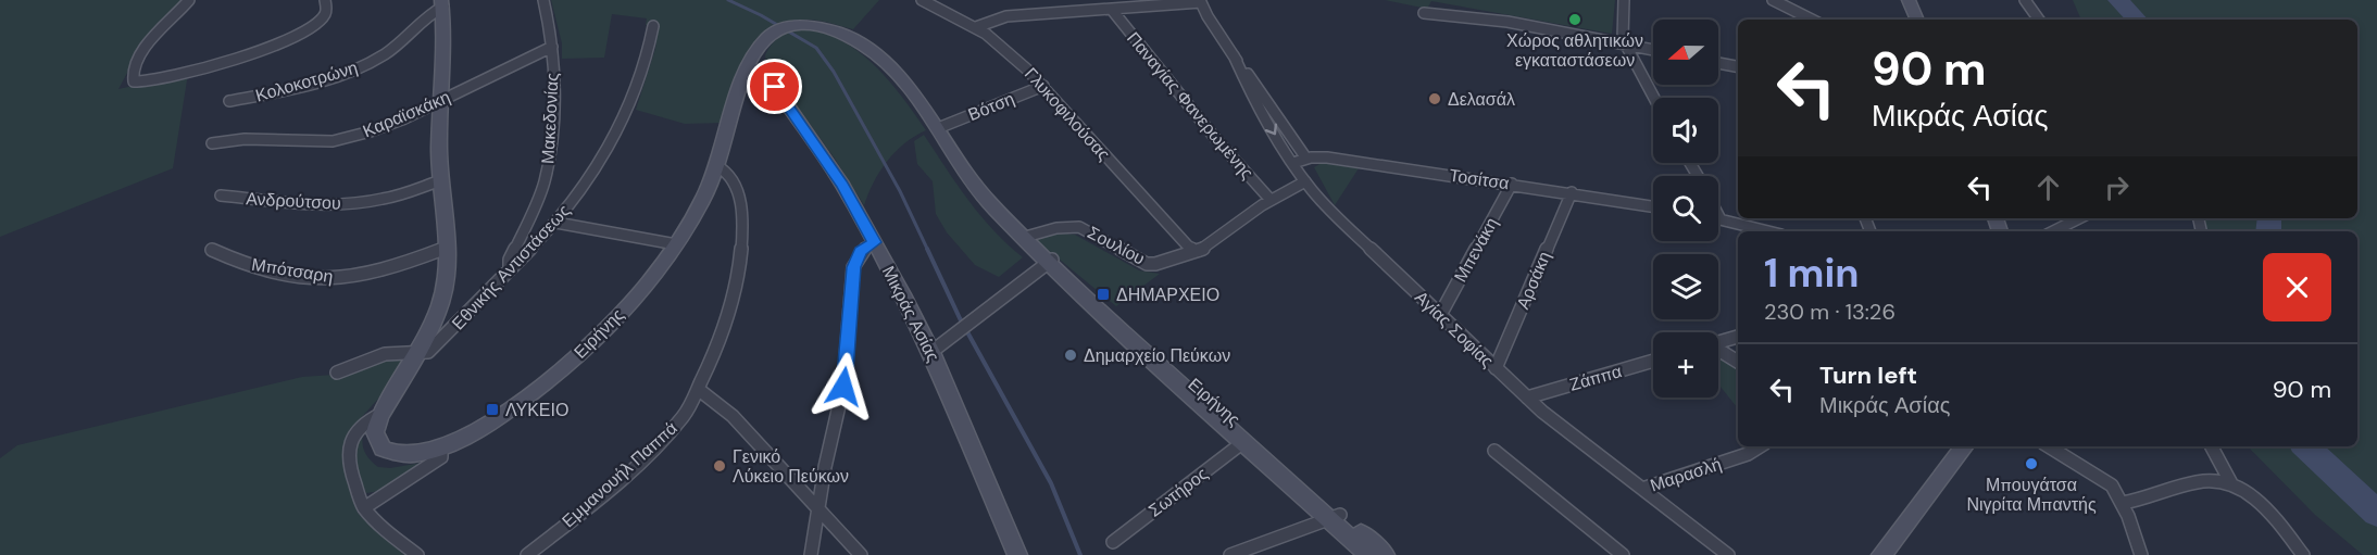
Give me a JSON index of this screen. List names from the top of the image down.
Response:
{
  "streets": {
    "street": [
      "Κολοκοτρώνη",
      "Παναγίας Φανερωμένης",
      "Βότση",
      "Καραϊσκάκη",
      "Γλυκοφιλούσας",
      "Μακεδονίας",
      "Τοσίτσα",
      "Ανδρούτσου",
      "Σουλίου",
      "Μπενάκη",
      "Εθνικής Αντιστάσεως",
      "Μπότσαρη",
      "Αρσάκη",
      "Μικράς Ασίας",
      "Αγίας Σοφίας",
      "Ειρήνης",
      "Ζάππα",
      "Εμμανουήλ Παππά",
      "Μαρασλή",
      "Σωτήρος"
    ]
  },
  "crossings": [
    ["Κολοκοτρώνη", "Ειρήνης"],
    ["Παναγίας Φανερωμένης", "Σουλίου"],
    ["Βότση", "Γλυκοφιλούσας"],
    ["Βότση", "Ειρήνης"],
    ["Καραϊσκάκη", "Μακεδονίας"],
    ["Καραϊσκάκη", "Ειρήνης"],
    ["Γλυκοφιλούσας", "Σουλίου"],
    ["Μακεδονίας", "Εθνικής Αντιστάσεως"],
    ["Τοσίτσα", "Μπενάκη"],
    ["Τοσίτσα", "Αρσάκη"],
    ["Τοσίτσα", "Αγίας Σοφίας"],
    ["Ανδρούτσου", "Ειρήνης"],
    ["Σουλίου", "Αγίας Σοφίας"],
    ["Σουλίου", "Ειρήνης"],
    ["Μπενάκη", "Αγίας Σοφίας"],
    ["Εθνικής Αντιστάσεως", "Ειρήνης"],
    ["Μπότσαρη", "Ειρήνης"],
    ["Αρσάκη", "Αγίας Σοφίας"],
    ["Μικράς Ασίας", "Ειρήνης"],
    ["Αγίας Σοφίας", "Ζάππα"],
    ["Αγίας Σοφίας", "Μαρασλή"],
    ["Ειρήνης", "Εμμανουήλ Παππά"],
    ["Ειρήνης", "Σωτήρος"]
  ],
  "places": {
    "other": [
      "Χώρος αθλητικών εγκαταστάσεων",
      "Δελασάλ",
      "Δημαρχείο Πεύκων",
      "Μπουγάτσα Νιγρίτα Μπαντής",
      "Γενικό Λύκειο Πεύκων"
    ],
    "transit": ["ΔΗΜΑΡΧΕΙΟ", "ΛΥΚΕΙΟ"]
  },
  "north": "left",
  "page": {
    "map_buttons": "+",
    "turn": ["90 m", "Μικράς Ασίας"],
    "heading": ["1 min", "230 m · 13:26"],
    "list": [
      {
        "name": "Turn left",
        "note": "Μικράς Ασίας",
        "value": "90 m"
      }
    ]
  }
}
